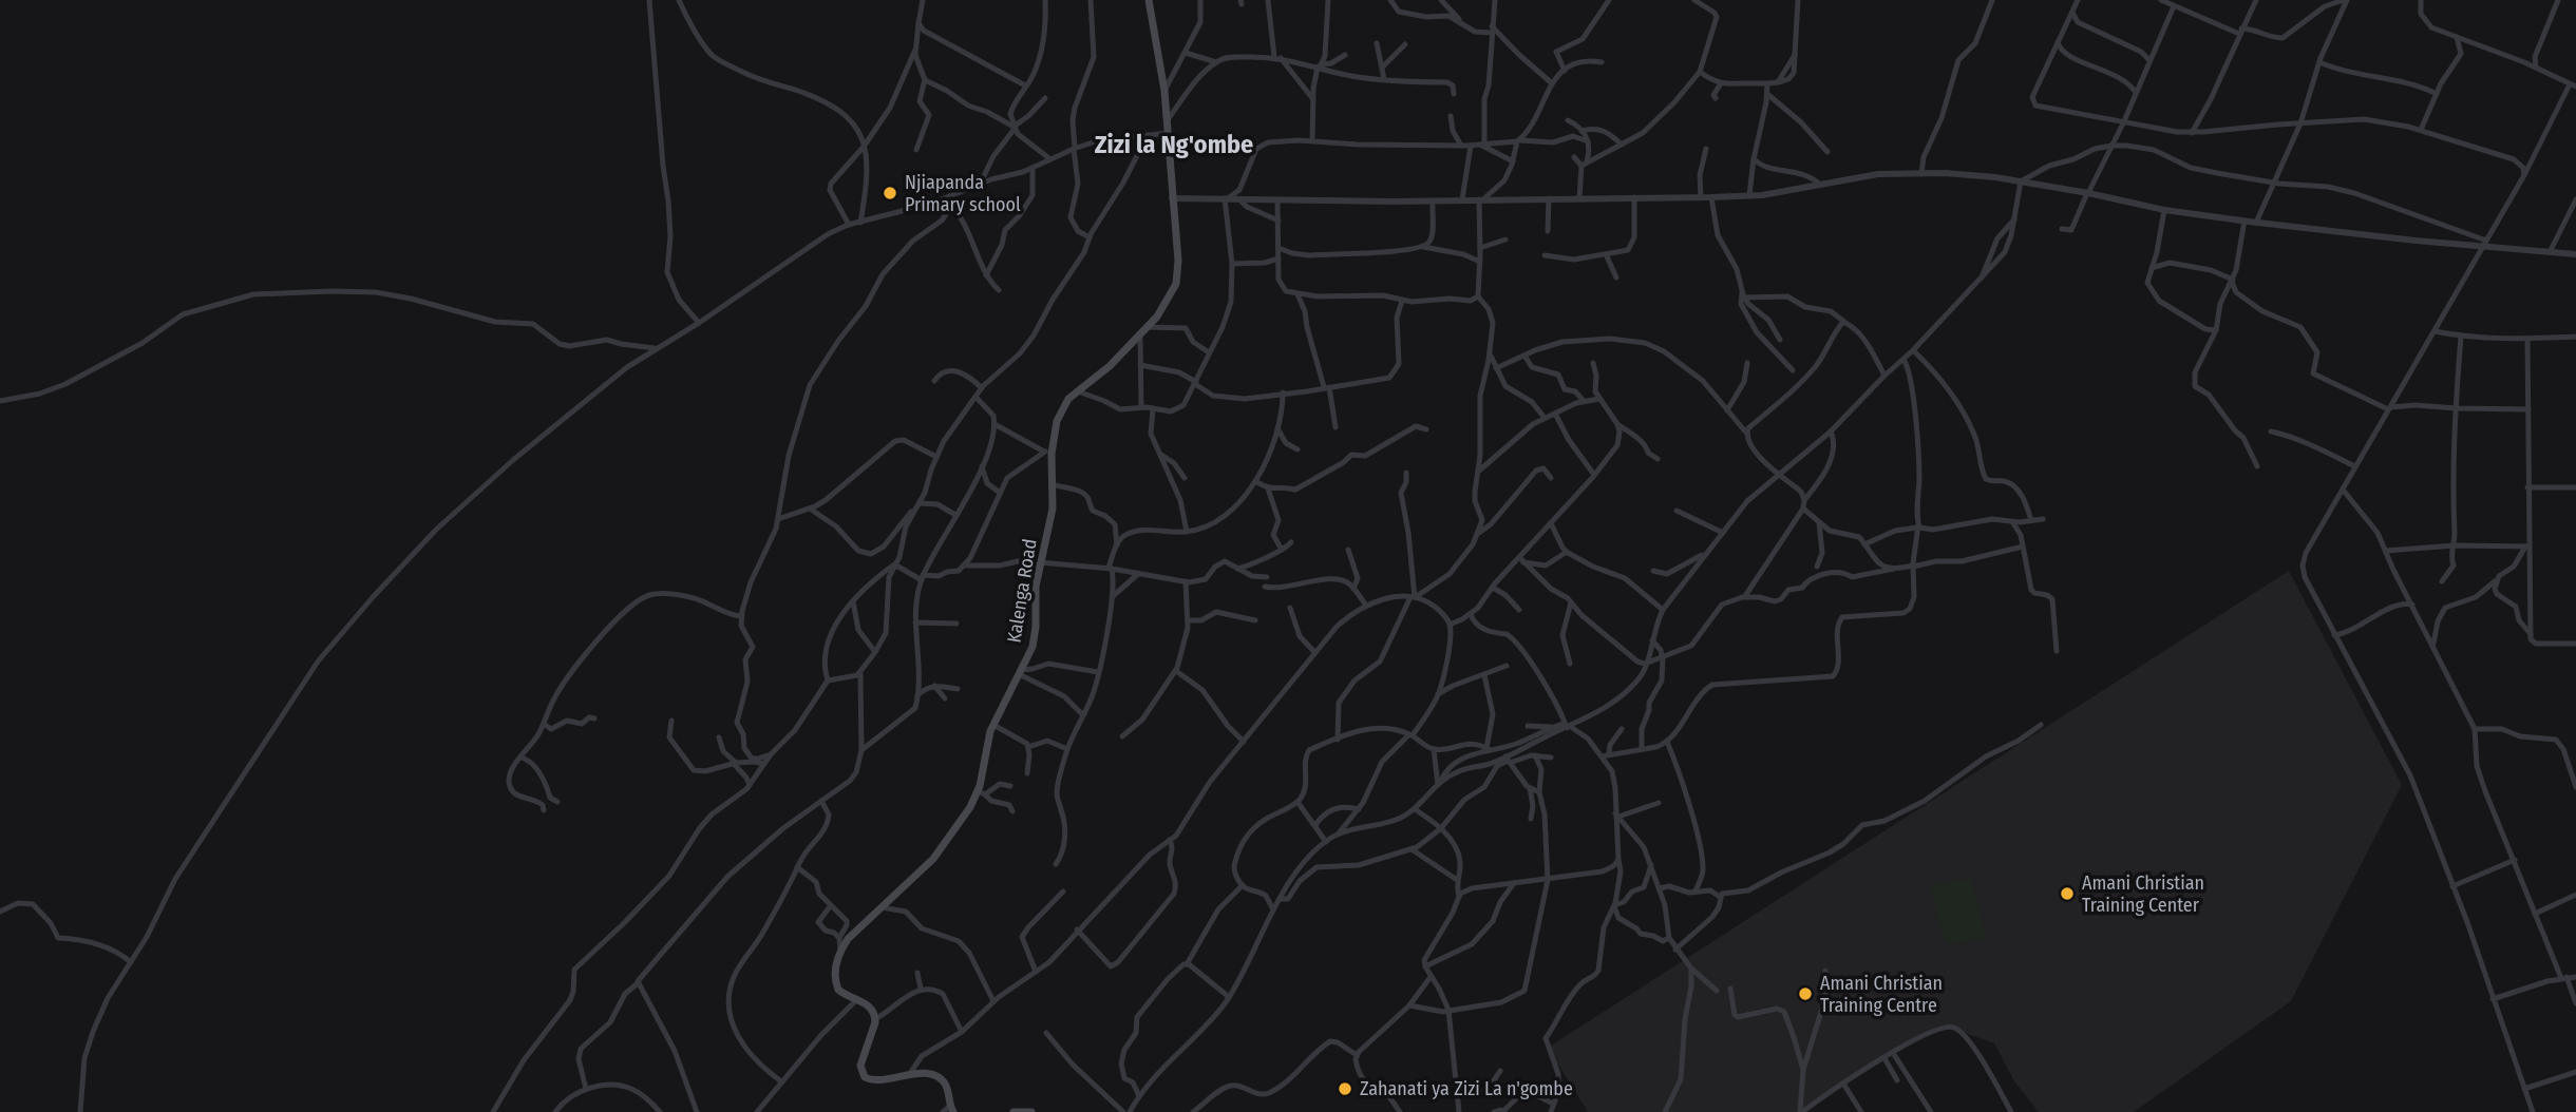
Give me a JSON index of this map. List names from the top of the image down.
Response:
{
  "streets": {
    "main road": ["Kalenga Road"]
  },
  "districts": ["Zizi la Ng'ombe"],
  "places": [
    "Njiapanda Primary school",
    "Amani Christian Training Center",
    "Amani Christian Training Centre",
    "Zahanati ya Zizi La n'gombe"
  ]
}
